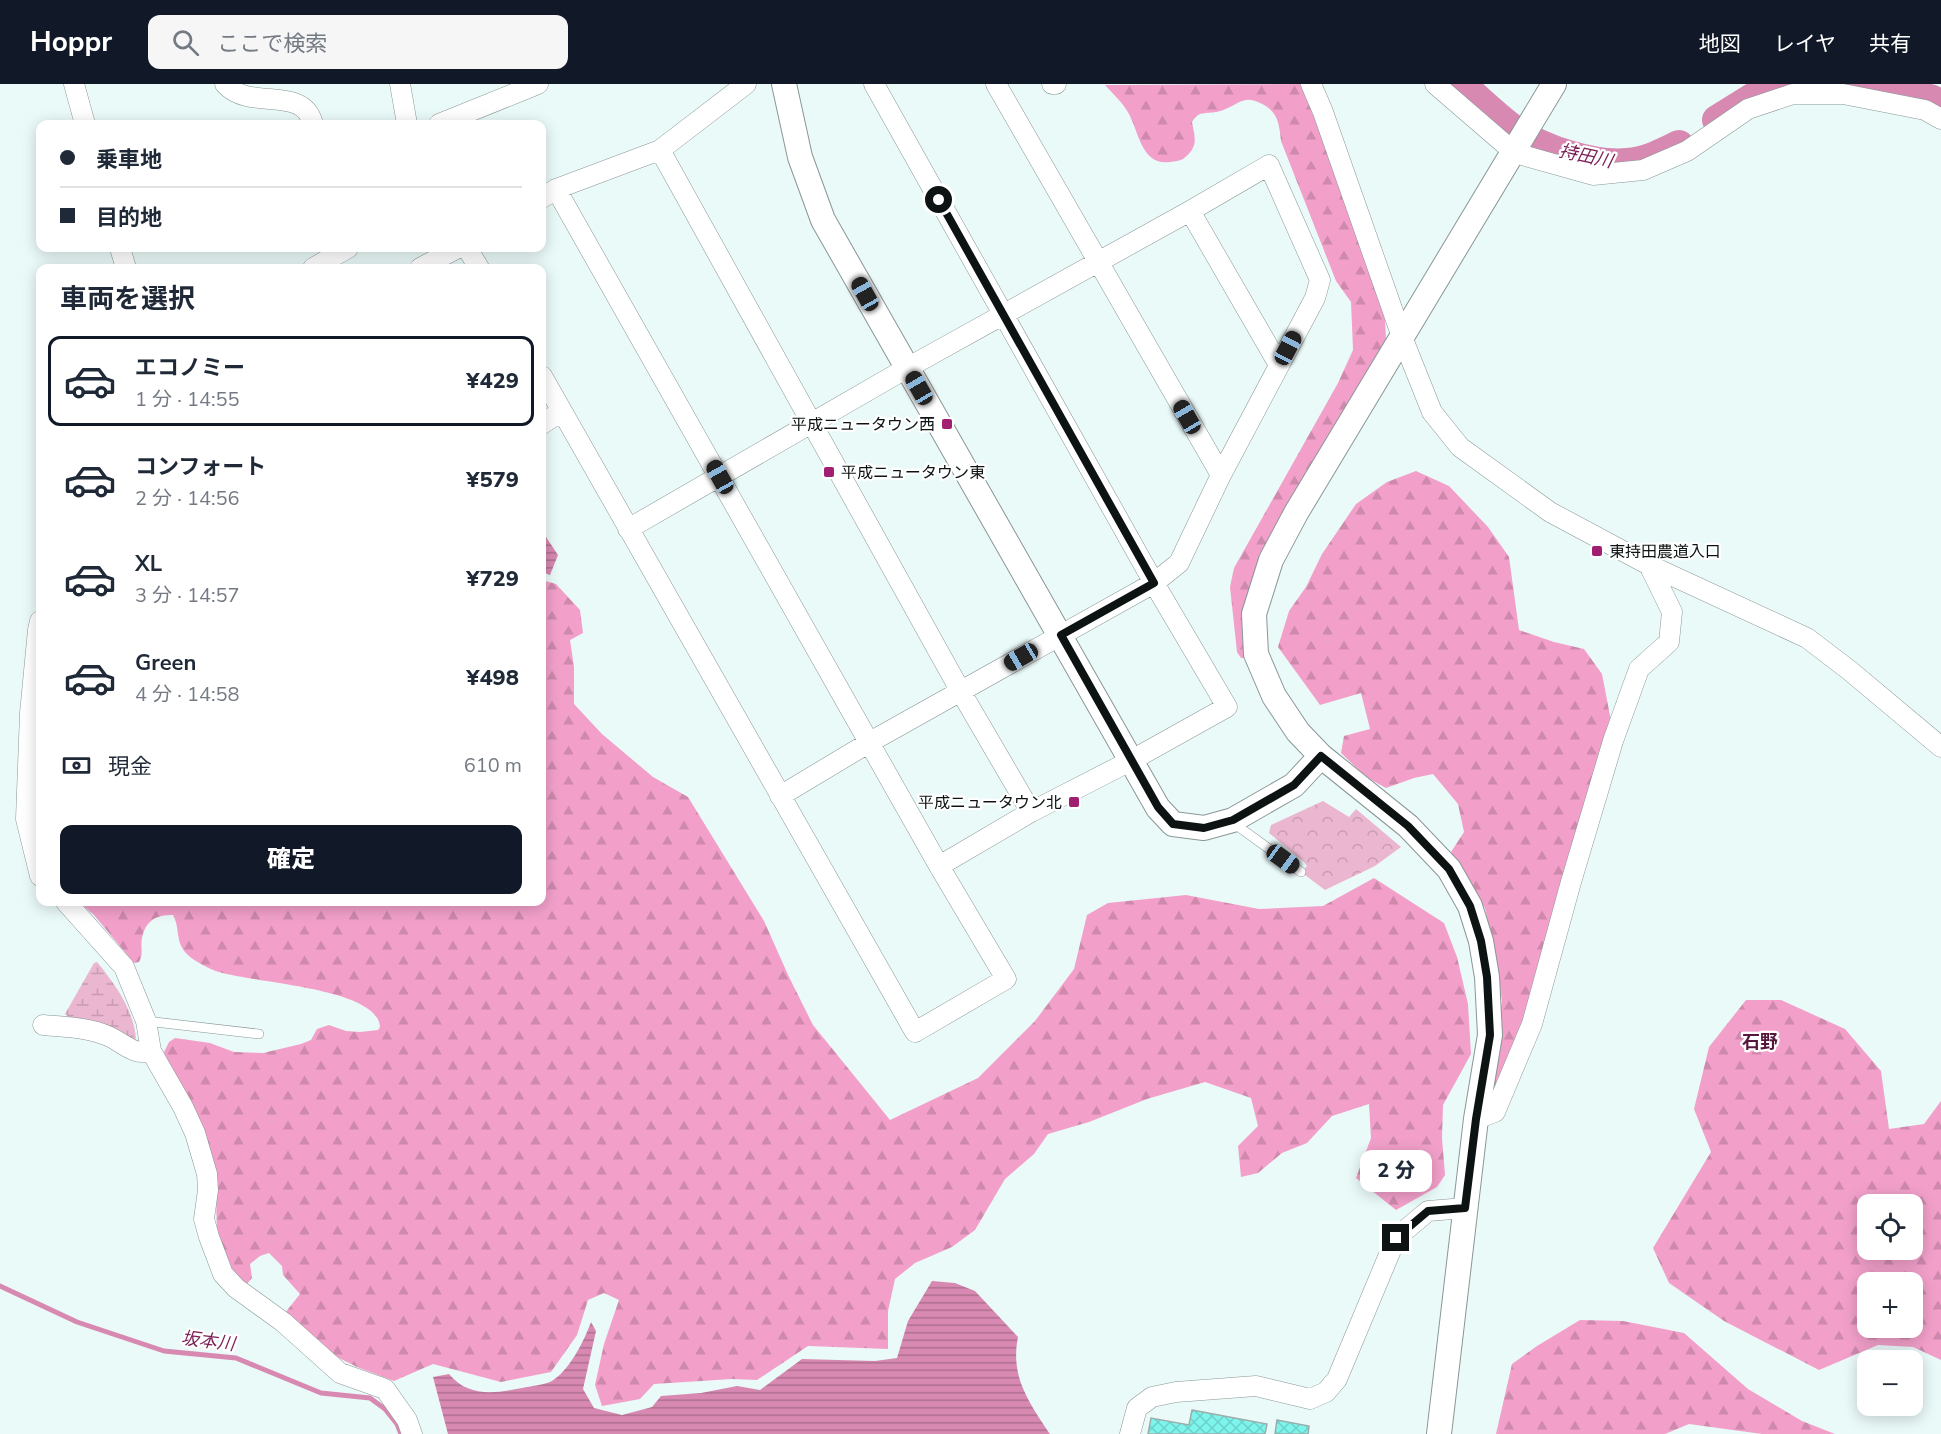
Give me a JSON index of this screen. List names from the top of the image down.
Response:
{
  "districts": ["石野"],
  "water": ["持田川", "坂本川"],
  "places": {
    "transit": [
      "平成ニュータウン西",
      "平成ニュータウン東",
      "東持田農道入口",
      "平成ニュータウン北"
    ]
  },
  "page": {
    "header": "Hoppr",
    "search": "ここで検索",
    "nav": ["地図", "レイヤ", "共有"],
    "banner": ["乗車地", "目的地"],
    "heading": "車両を選択",
    "list": [
      {
        "name": "エコノミー",
        "note": "1 分 · 14:55",
        "value": "¥429"
      },
      {
        "name": "コンフォート",
        "note": "2 分 · 14:56",
        "value": "¥579"
      },
      {
        "name": "XL",
        "note": "3 分 · 14:57",
        "value": "¥729"
      },
      {
        "name": "Green",
        "note": "4 分 · 14:58",
        "value": "¥498"
      }
    ],
    "pay": ["現金", "610 m"],
    "buttons": "確定",
    "bubble": "2 分",
    "map_buttons": ["+", "−"]
  }
}
